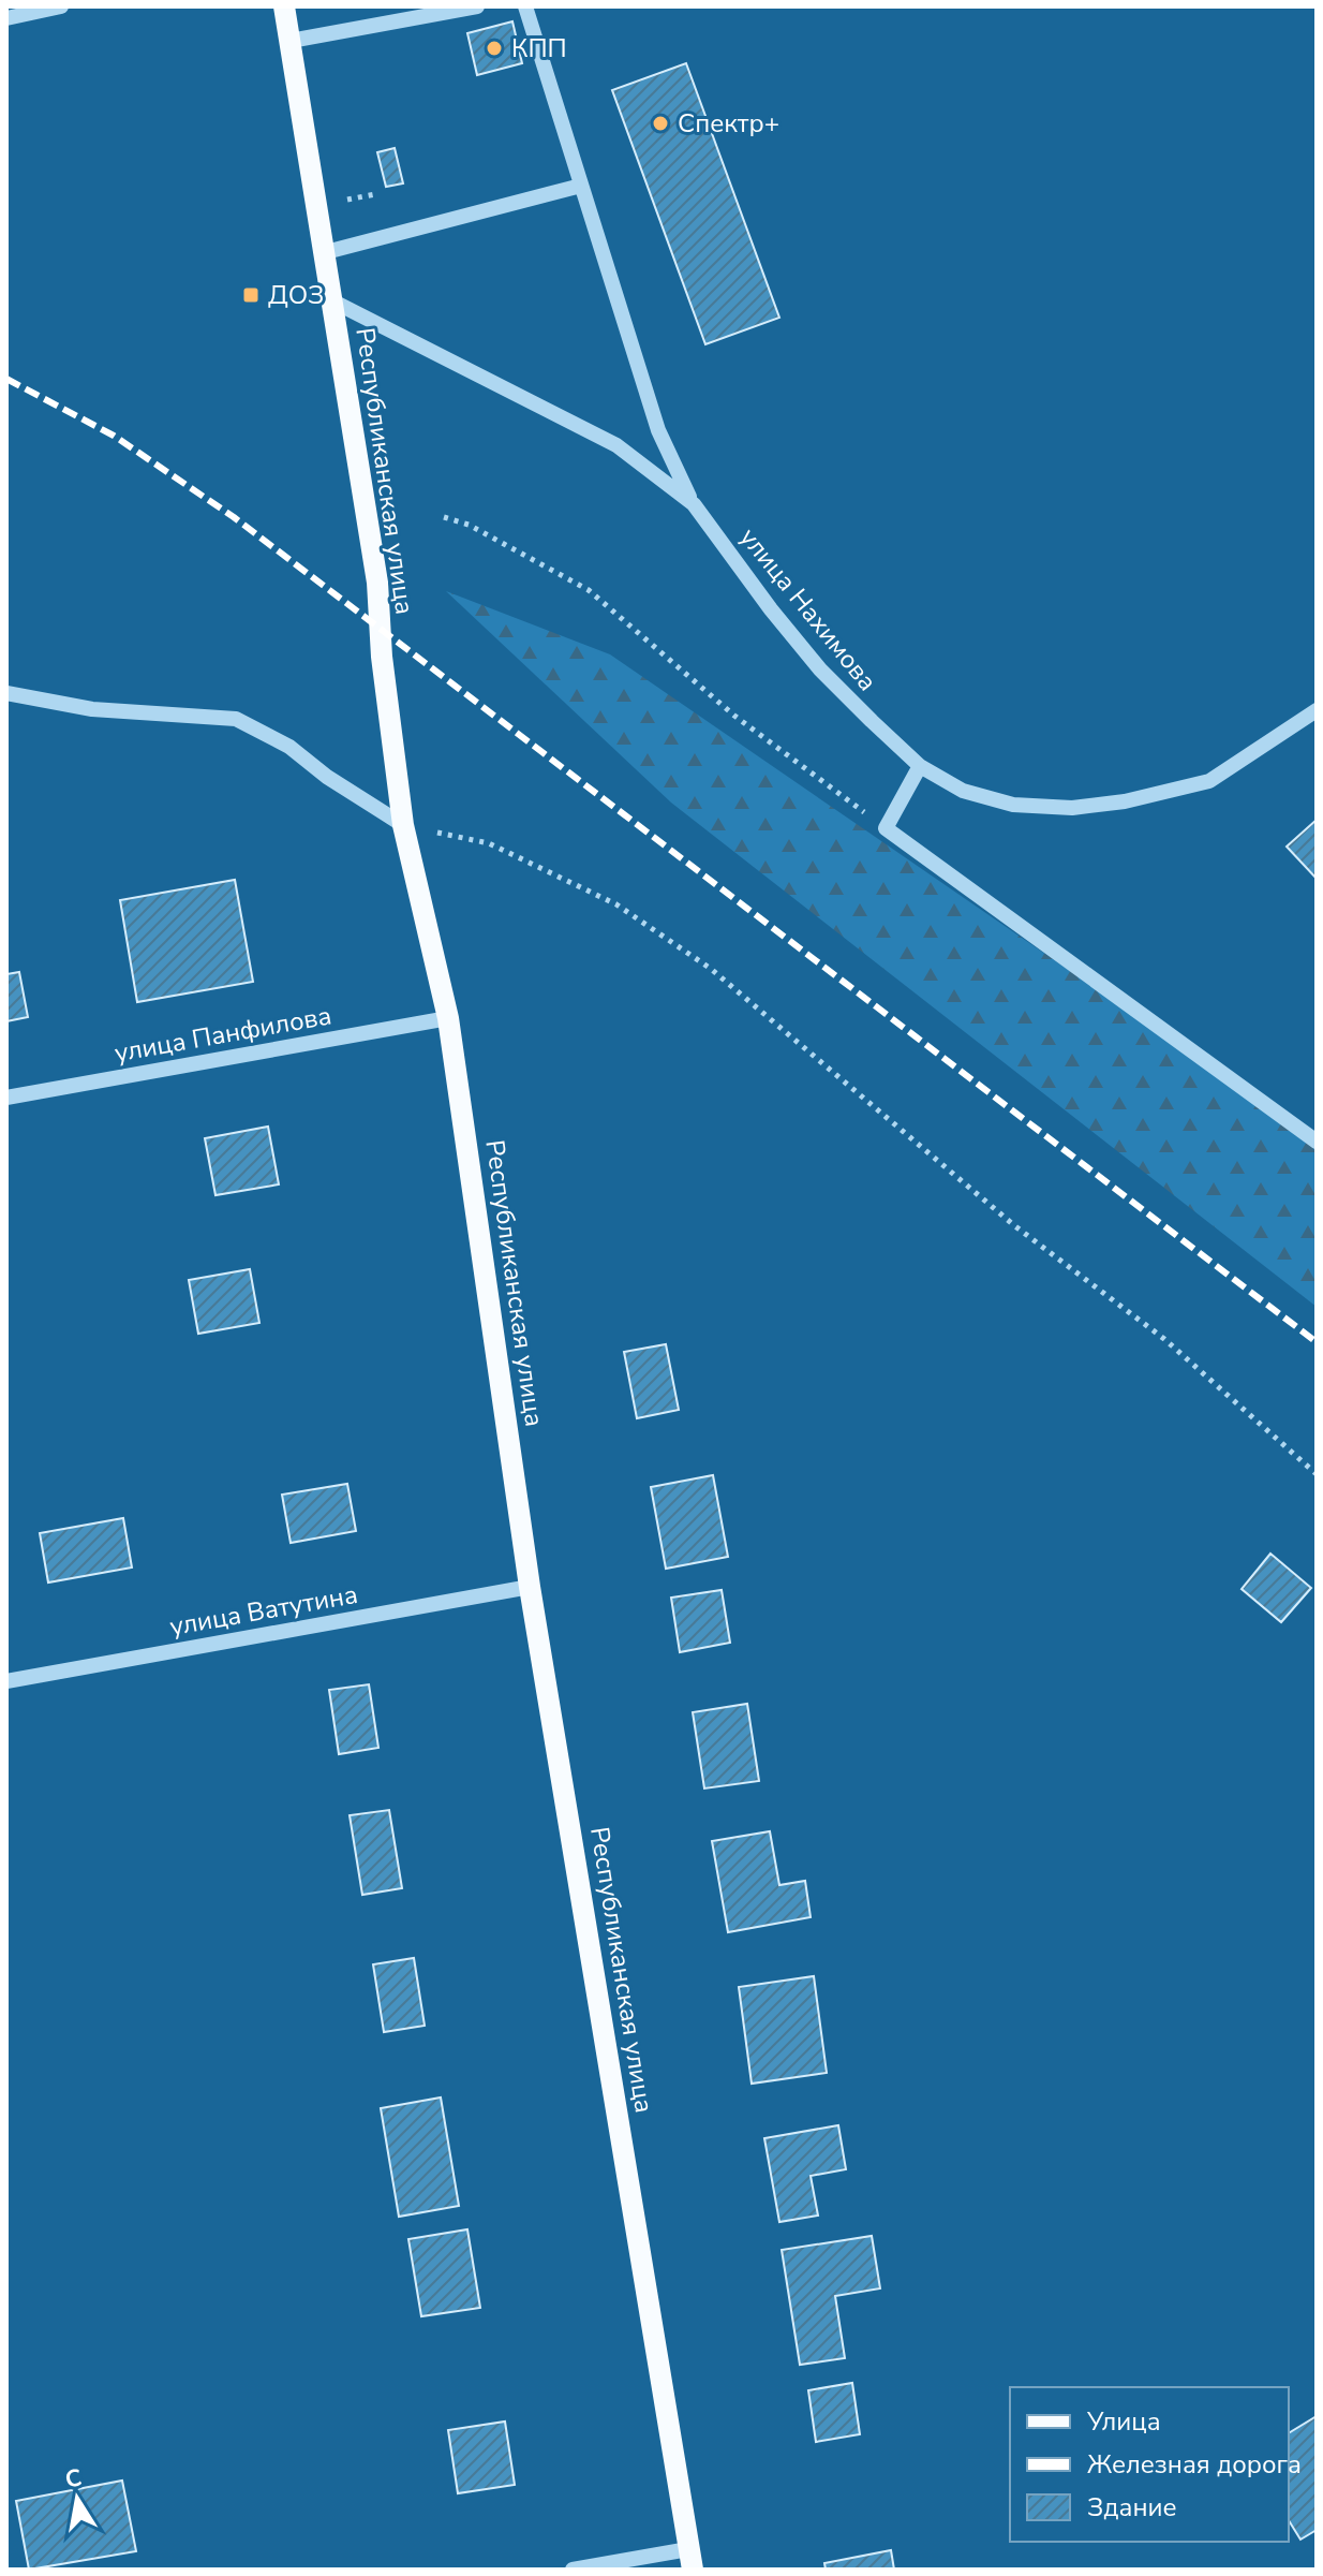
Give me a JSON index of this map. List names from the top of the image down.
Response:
{
  "streets": {
    "main road": ["Республиканская улица"],
    "street": ["улица Нахимова", "улица Панфилова", "улица Ватутина"]
  },
  "crossings": [
    ["Республиканская улица", "улица Нахимова"],
    ["Республиканская улица", "улица Панфилова"],
    ["Республиканская улица", "улица Ватутина"]
  ],
  "places": {
    "other": ["КПП", "Спектр+"],
    "transit": ["ДОЗ"]
  },
  "legend": ["Улица", "Железная дорога", "Здание"],
  "north": "top"
}
